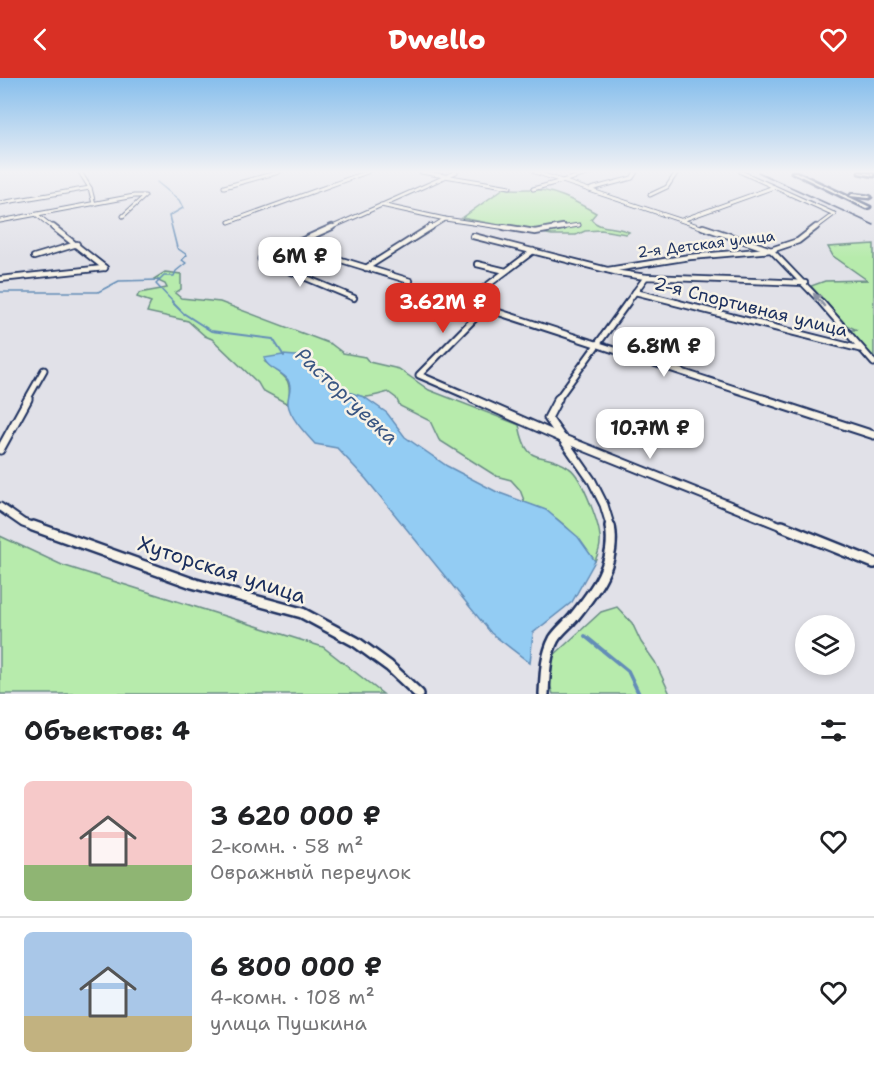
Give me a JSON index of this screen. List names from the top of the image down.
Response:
{
  "streets": {
    "street": ["2-я Детская улица", "2-я Спортивная улица", "Хуторская улица"]
  },
  "water": ["Расторгуевка"],
  "page": {
    "header": "Dwello",
    "price": [
      "6M ₽",
      "3.62M ₽",
      "6.8M ₽",
      "10.7M ₽"
    ],
    "heading": "Объектов: 4",
    "list": [
      {
        "name": "3 620 000 ₽",
        "note": "2-комн. · 58 m² · Овражный переулок"
      },
      {
        "name": "6 800 000 ₽",
        "note": "4-комн. · 108 m² · улица Пушкина"
      }
    ]
  }
}
